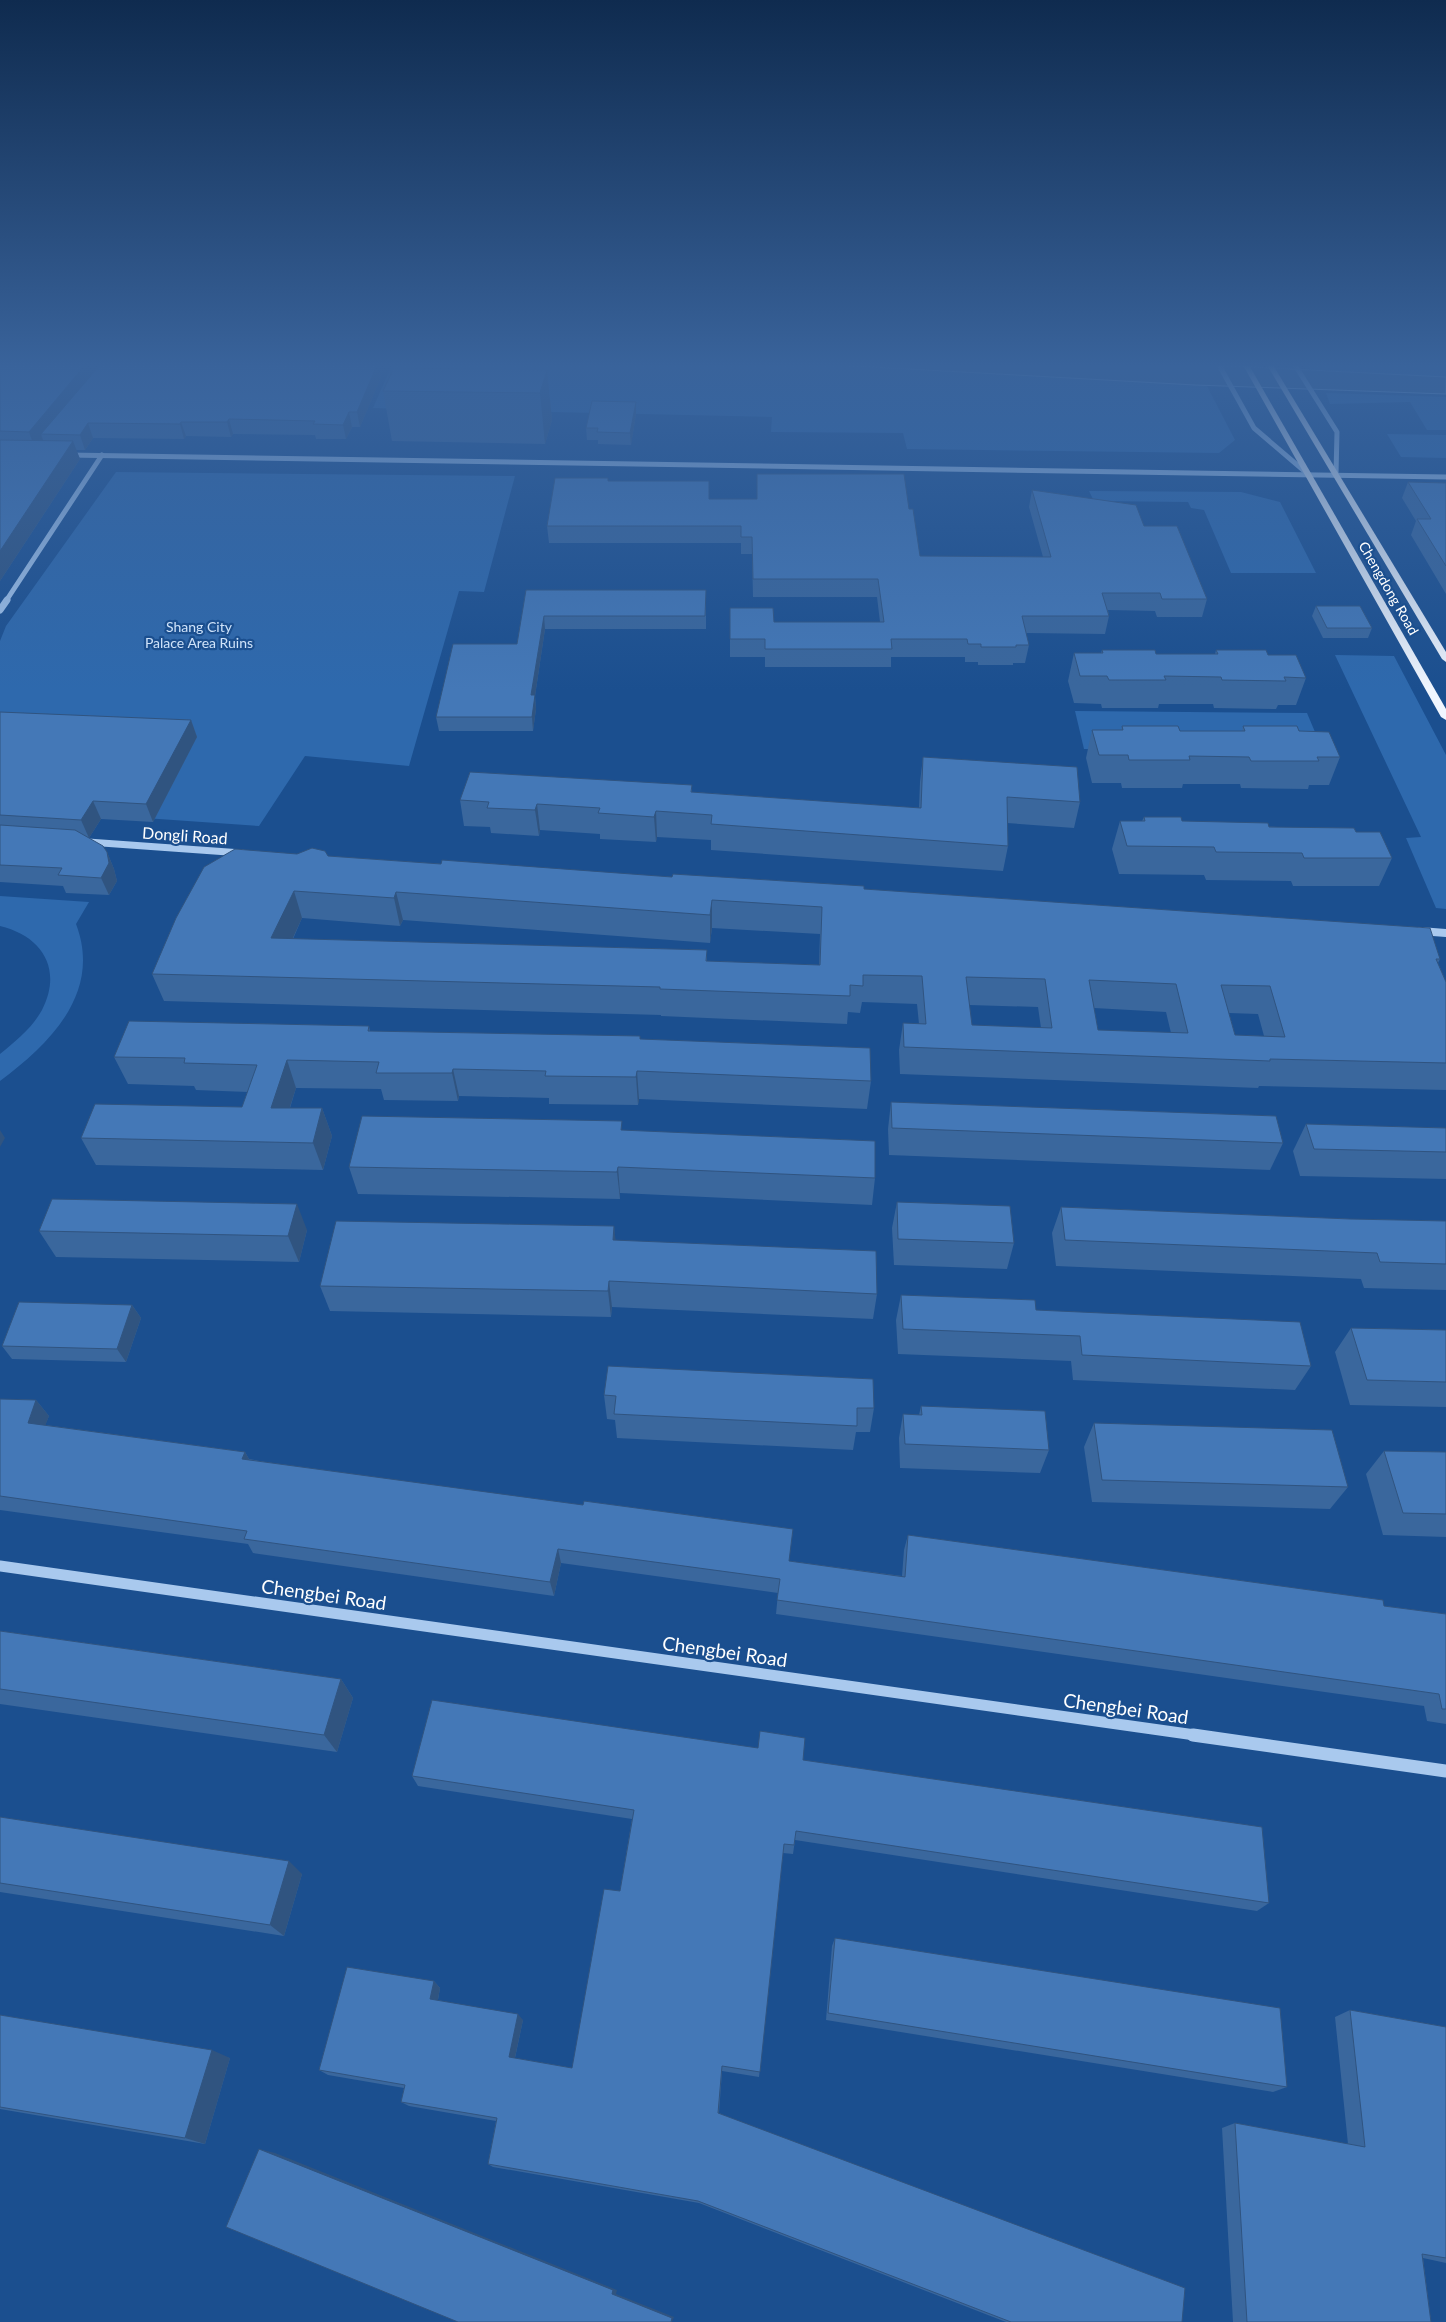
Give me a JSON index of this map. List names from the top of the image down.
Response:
{
  "streets": {
    "main road": ["Chengdong Road"],
    "street": ["Dongli Road", "Chengbei Road"]
  },
  "parks": ["Shang City Palace Area Ruins"]
}
